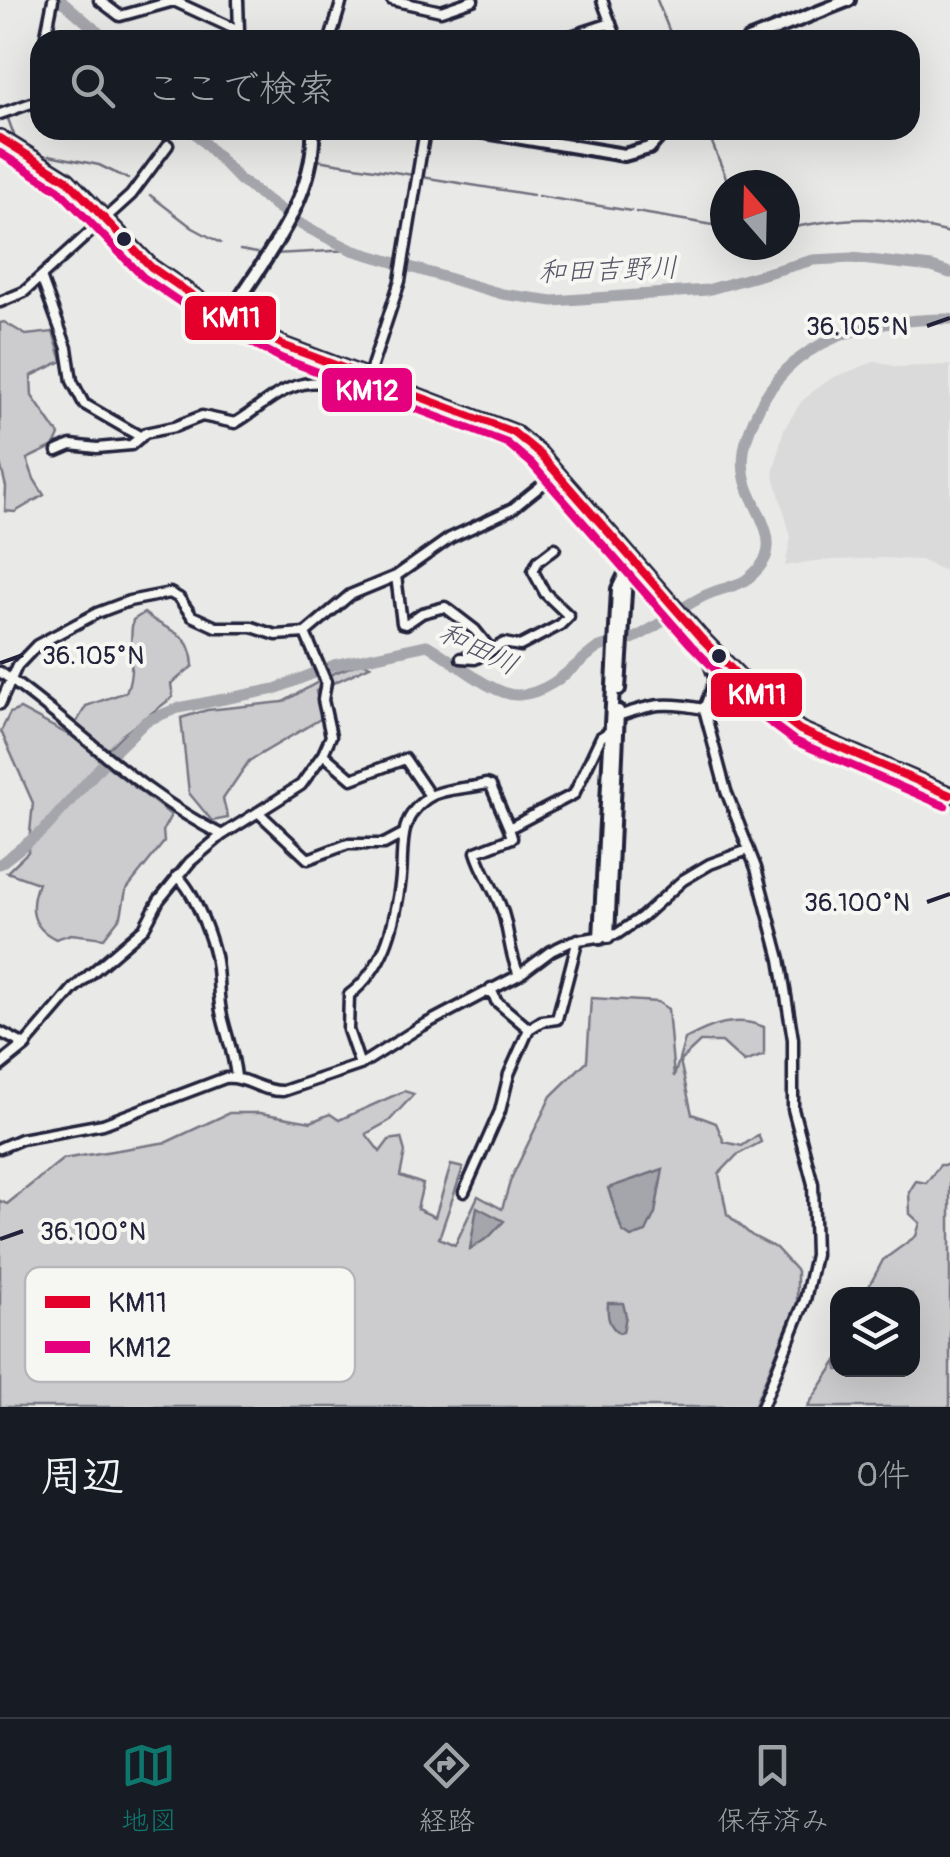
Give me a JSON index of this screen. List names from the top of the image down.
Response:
{
  "water": ["和田吉野川", "和田川"],
  "lines": ["transit line KM11", "transit line KM12"],
  "legend": ["KM11", "KM12"],
  "north": "top",
  "page": {
    "search": "ここで検索",
    "heading": ["周辺", "0件"],
    "nav": ["地図", "経路", "保存済み"]
  },
  "coordinates": ["36.105°N", "36.100°N"]
}
